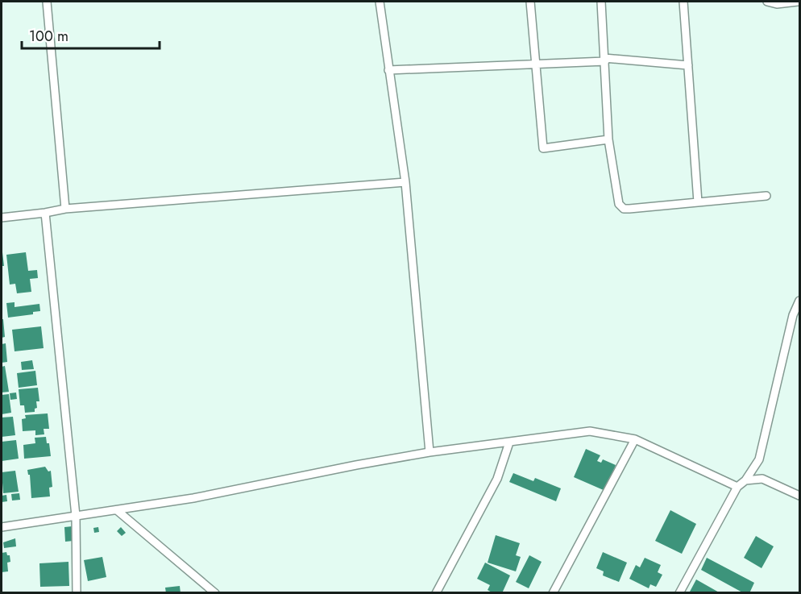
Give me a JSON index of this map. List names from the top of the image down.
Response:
{
  "scale_bar": "100 m"
}
